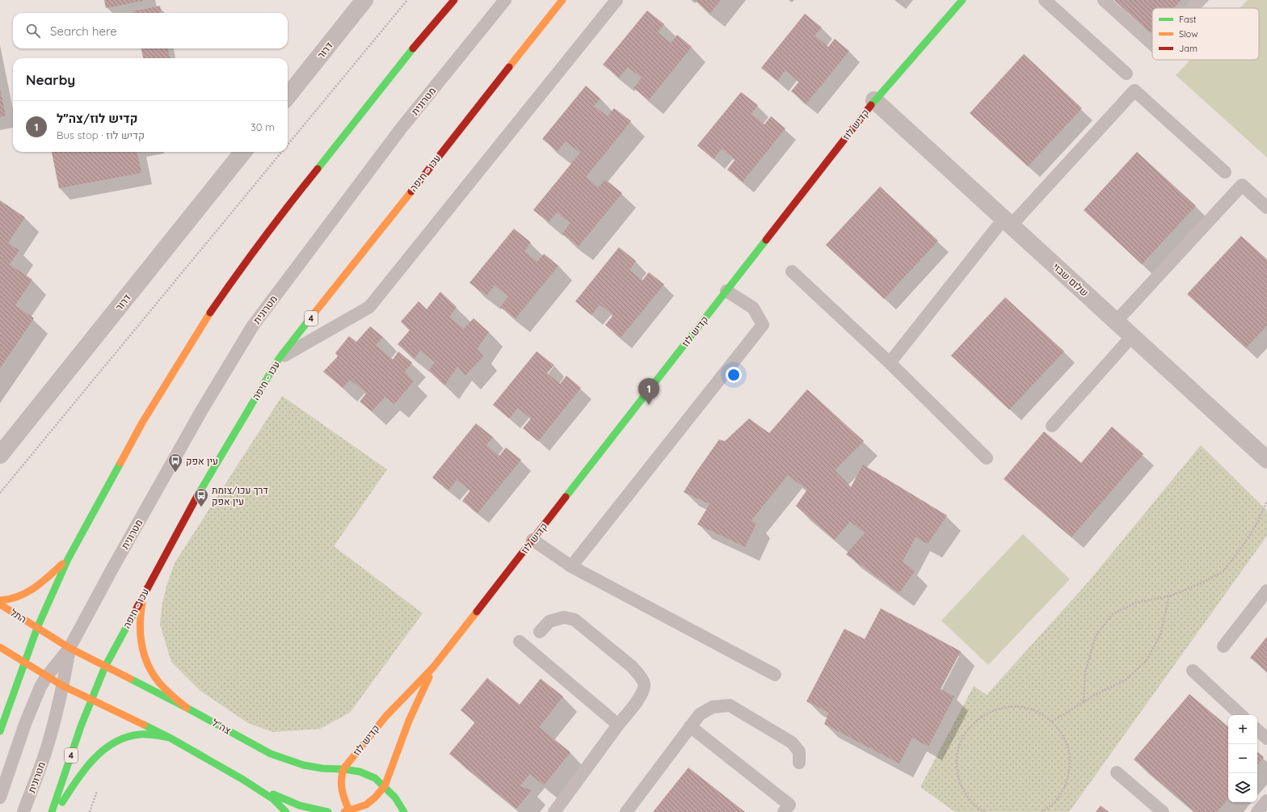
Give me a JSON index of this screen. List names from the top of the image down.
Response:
{
  "streets": {
    "main road": [
      "קדיש לוז",
      "עכו - חיפה",
      "4",
      "התל",
      "צה\"ל"
    ],
    "street": ["דרור", "שלום שבזי"],
    "lane": ["מטרונית"]
  },
  "crossings": [
    ["מטרונית", "צה\"ל"],
    ["קדיש לוז", "שלום שבזי"],
    ["קדיש לוז", "צה\"ל"],
    ["עכו - חיפה", "צה\"ל"],
    ["התל", "צה\"ל"]
  ],
  "places": {
    "bus stop": ["עין אפק", "דרך עכו/צומת עין אפק"]
  },
  "legend": ["Fast", "Slow", "Jam"],
  "page": {
    "search": "Search here",
    "heading": "Nearby",
    "list": [
      {
        "mark": "1",
        "name": "קדיש לוז/צה״ל",
        "note": "Bus stop · קדיש לוז",
        "value": "30 m"
      }
    ],
    "pins": "1",
    "map_buttons": ["+", "−"]
  }
}
